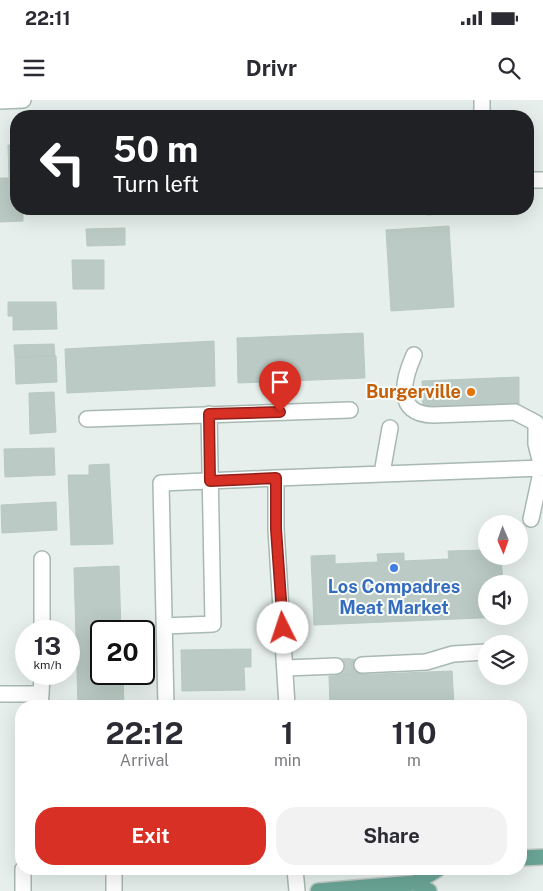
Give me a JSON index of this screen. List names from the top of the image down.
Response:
{
  "places": ["Burgerville", "Los Compadres Meat Market"],
  "north": "bottom",
  "page": {
    "status": "22:11",
    "header": "Drivr",
    "turn": ["50 m", "Turn left"],
    "speed": "13 km/h",
    "limit": "20",
    "eta": [
      "22:12",
      "Arrival",
      "1",
      "min",
      "110",
      "m"
    ],
    "buttons": ["Exit", "Share"]
  }
}
